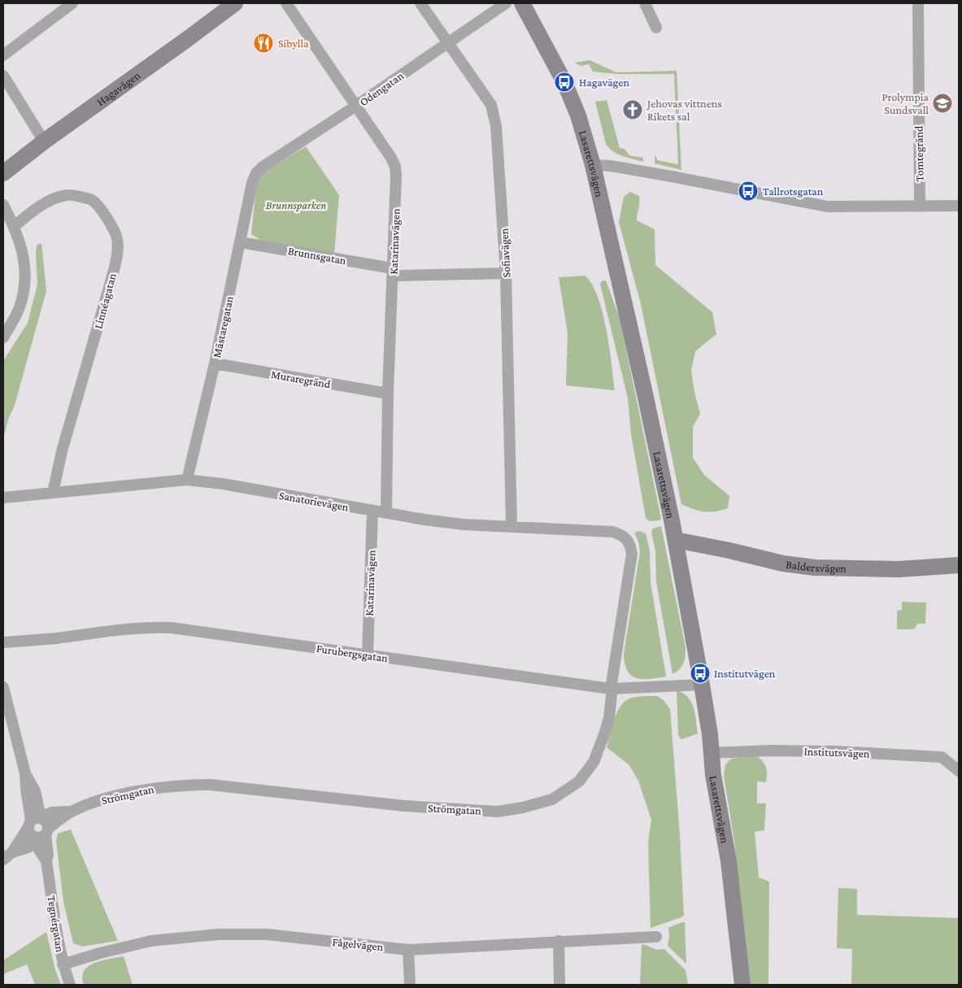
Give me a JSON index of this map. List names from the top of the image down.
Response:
{
  "streets": {
    "street": [
      "Hagavägen",
      "Odengatan",
      "Tomtegränd",
      "Lasarettsvägen",
      "Katarinavägen",
      "Sofiavägen",
      "Brunnsgatan",
      "Linnéagatan",
      "Mästaregatan",
      "Muraregränd",
      "Sanatorievägen",
      "Baldersvägen",
      "Furubergsgatan",
      "Institutsvägen",
      "Strömgatan",
      "Tegnérgatan",
      "Fågelvägen"
    ]
  },
  "crossings": [
    ["Odengatan", "Katarinavägen"],
    ["Odengatan", "Sofiavägen"],
    ["Odengatan", "Mästaregatan"],
    ["Lasarettsvägen", "Baldersvägen"],
    ["Lasarettsvägen", "Furubergsgatan"],
    ["Lasarettsvägen", "Institutsvägen"],
    ["Katarinavägen", "Brunnsgatan"],
    ["Katarinavägen", "Muraregränd"],
    ["Katarinavägen", "Sanatorievägen"],
    ["Katarinavägen", "Furubergsgatan"],
    ["Sofiavägen", "Brunnsgatan"],
    ["Sofiavägen", "Sanatorievägen"],
    ["Brunnsgatan", "Mästaregatan"],
    ["Linnéagatan", "Sanatorievägen"],
    ["Mästaregatan", "Muraregränd"],
    ["Mästaregatan", "Sanatorievägen"],
    ["Sanatorievägen", "Strömgatan"],
    ["Furubergsgatan", "Strömgatan"],
    ["Strömgatan", "Tegnérgatan"],
    ["Tegnérgatan", "Fågelvägen"]
  ],
  "parks": ["Brunnsparken"],
  "places": {
    "restaurant": ["Sibylla"],
    "bus stop": ["Hagavägen", "Tallrotsgatan", "Institutvägen"],
    "school or university": ["Prolympia Sundsvall"],
    "church": ["Jehovas vittnens Rikets sal"]
  }
}
